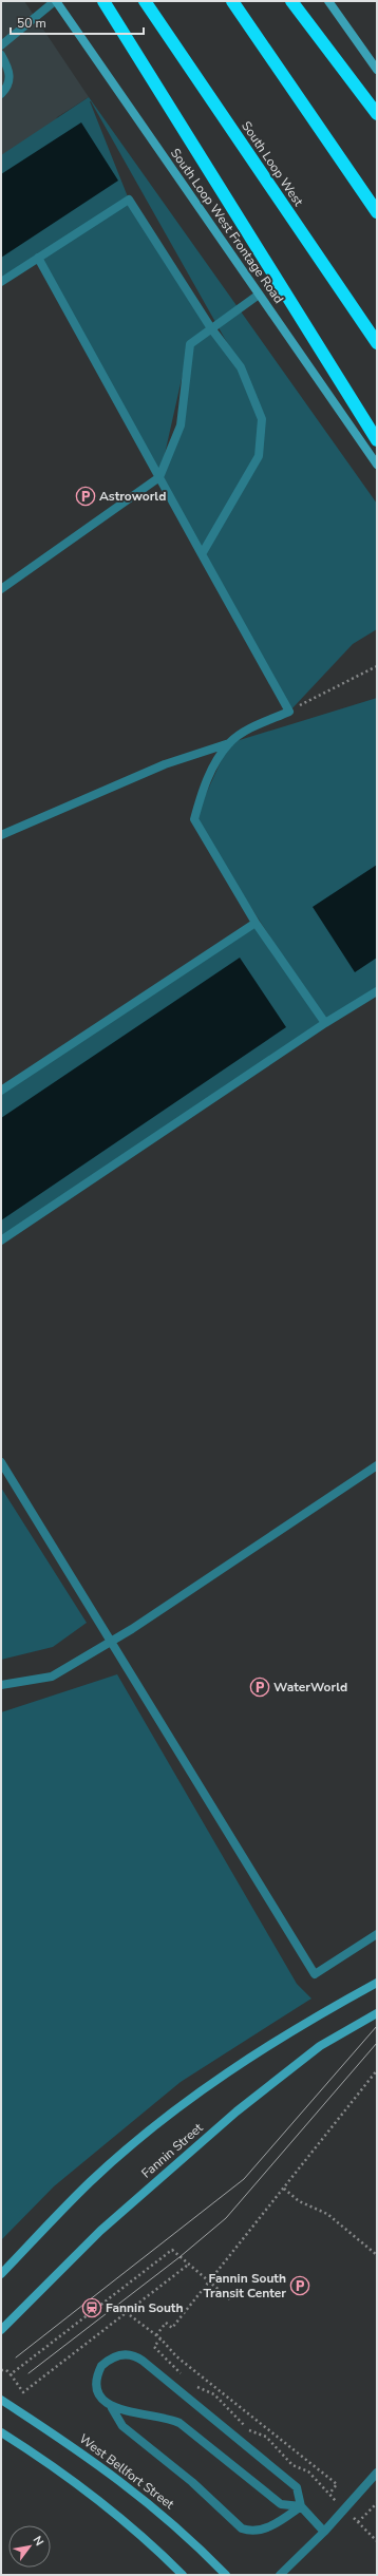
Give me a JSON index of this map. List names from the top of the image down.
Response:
{
  "streets": {
    "highway": ["South Loop West"],
    "main road": ["South Loop West Frontage Road", "Fannin Street", "West Bellfort Street"]
  },
  "places": {
    "parking": ["Astroworld", "WaterWorld", "Fannin South Transit Center"],
    "station": ["Fannin South"]
  },
  "scale_bar": "50 m",
  "north": "top right"
}
